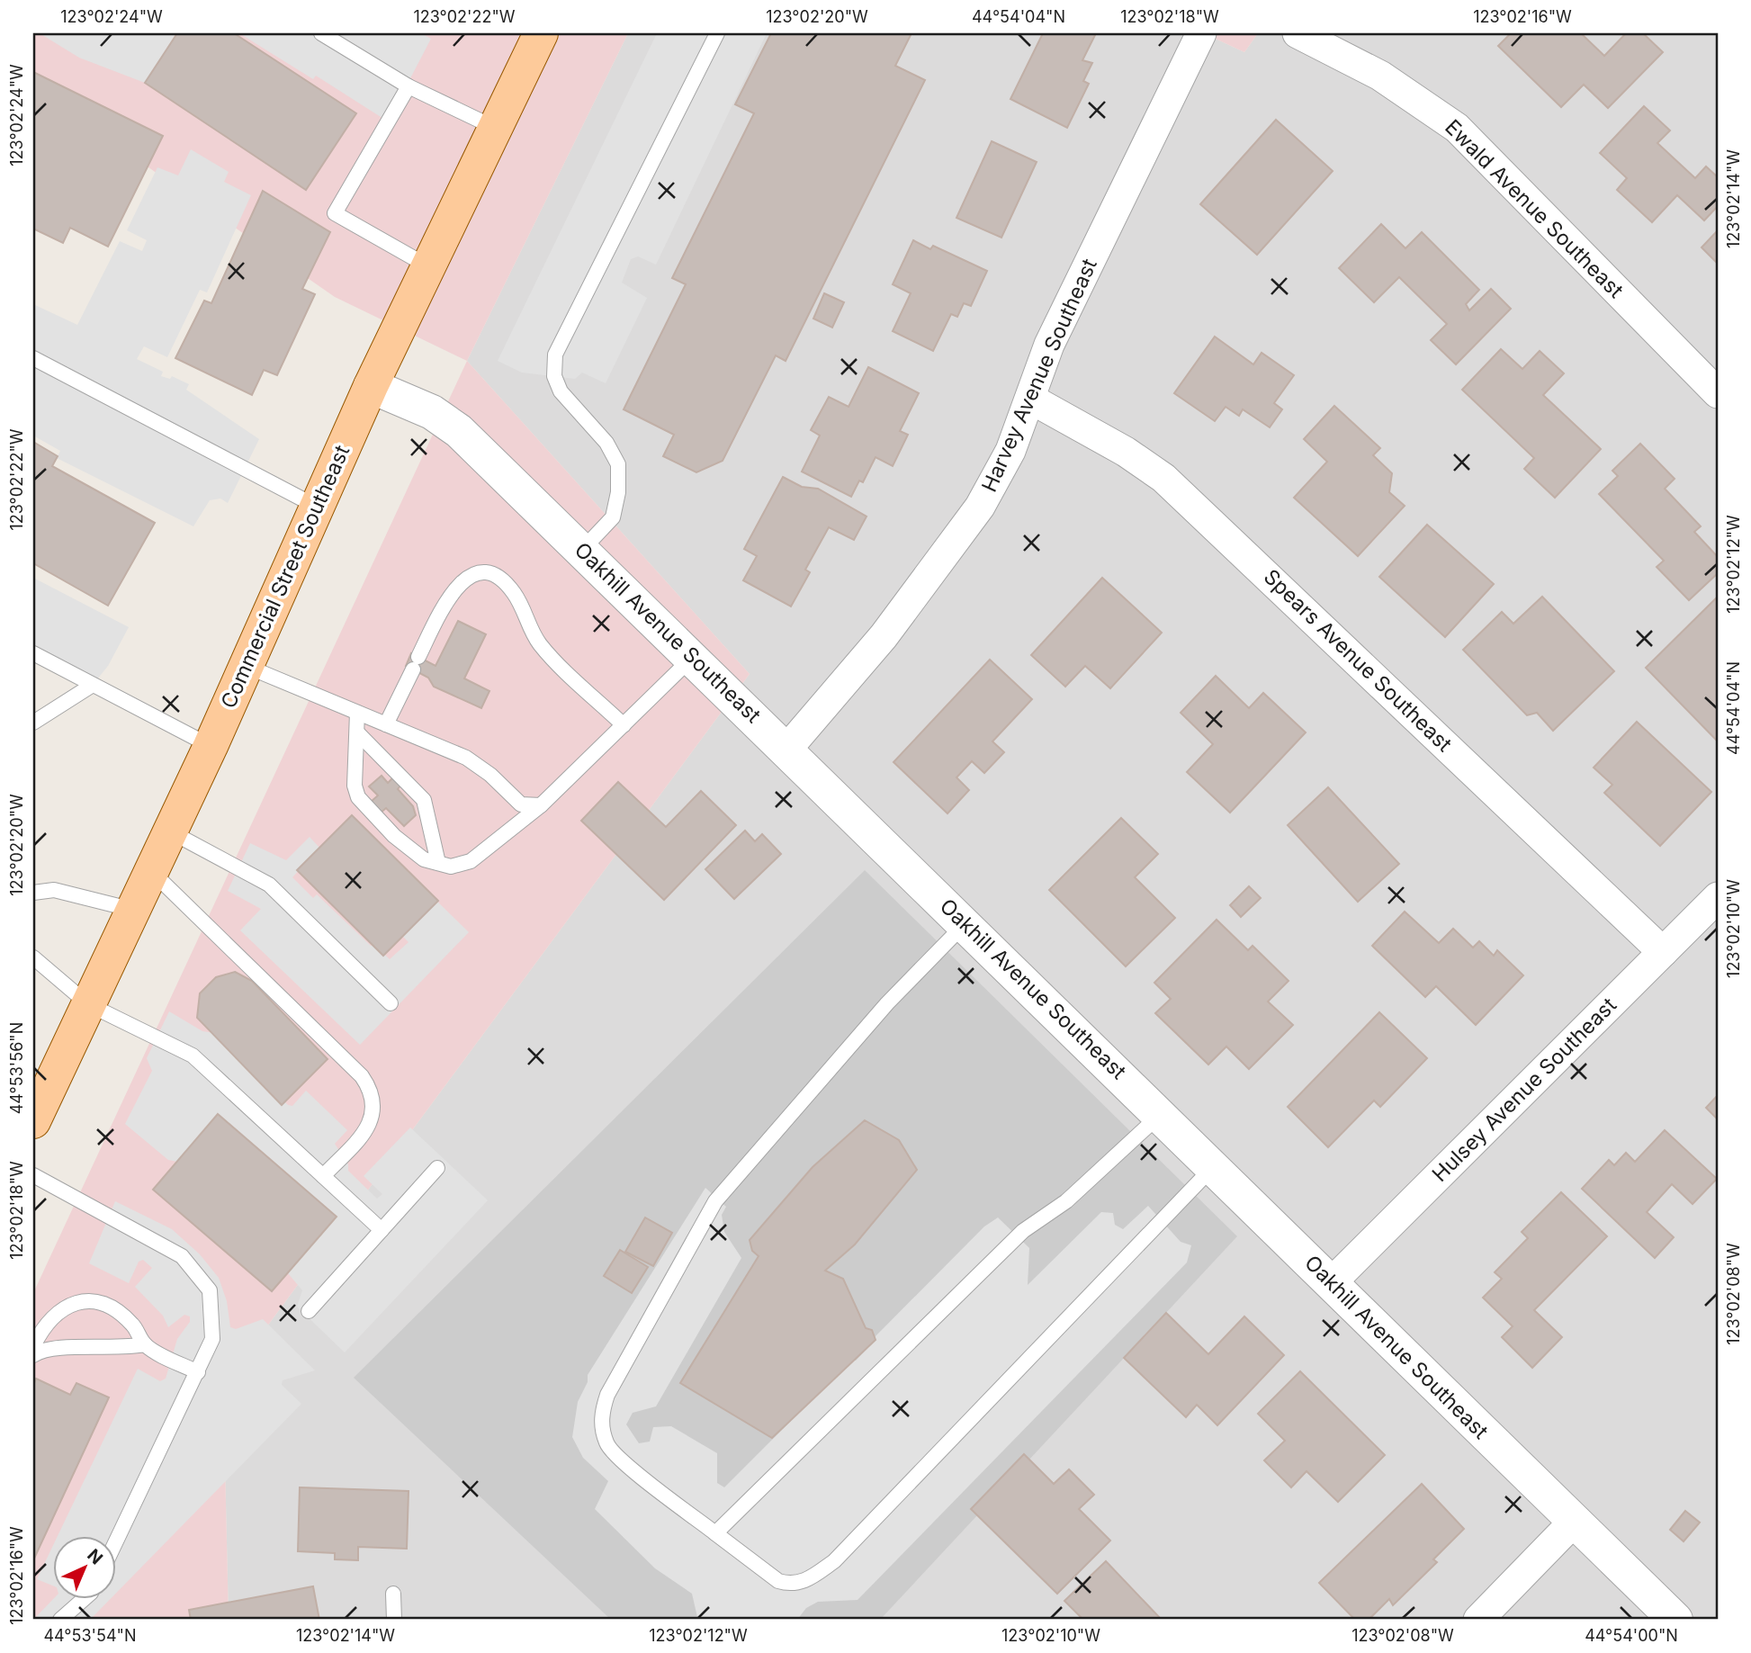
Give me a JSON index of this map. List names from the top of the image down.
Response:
{
  "streets": {
    "main road": ["Commercial Street Southeast"],
    "street": [
      "Ewald Avenue Southeast",
      "Harvey Avenue Southeast",
      "Oakhill Avenue Southeast",
      "Spears Avenue Southeast",
      "Hulsey Avenue Southeast"
    ]
  },
  "crossings": [
    ["Harvey Avenue Southeast", "Oakhill Avenue Southeast"],
    ["Harvey Avenue Southeast", "Spears Avenue Southeast"],
    ["Commercial Street Southeast", "Oakhill Avenue Southeast"],
    ["Oakhill Avenue Southeast", "Hulsey Avenue Southeast"],
    ["Spears Avenue Southeast", "Hulsey Avenue Southeast"]
  ],
  "north": "top right",
  "coordinates": [
    "123°02'24\"W",
    "123°02'22\"W",
    "123°02'20\"W",
    "44°54'04\"N",
    "123°02'18\"W",
    "123°02'16\"W",
    "123°02'14\"W",
    "123°02'12\"W",
    "123°02'10\"W",
    "44°53'56\"N",
    "123°02'08\"W",
    "44°53'54\"N",
    "44°54'00\"N"
  ]
}
